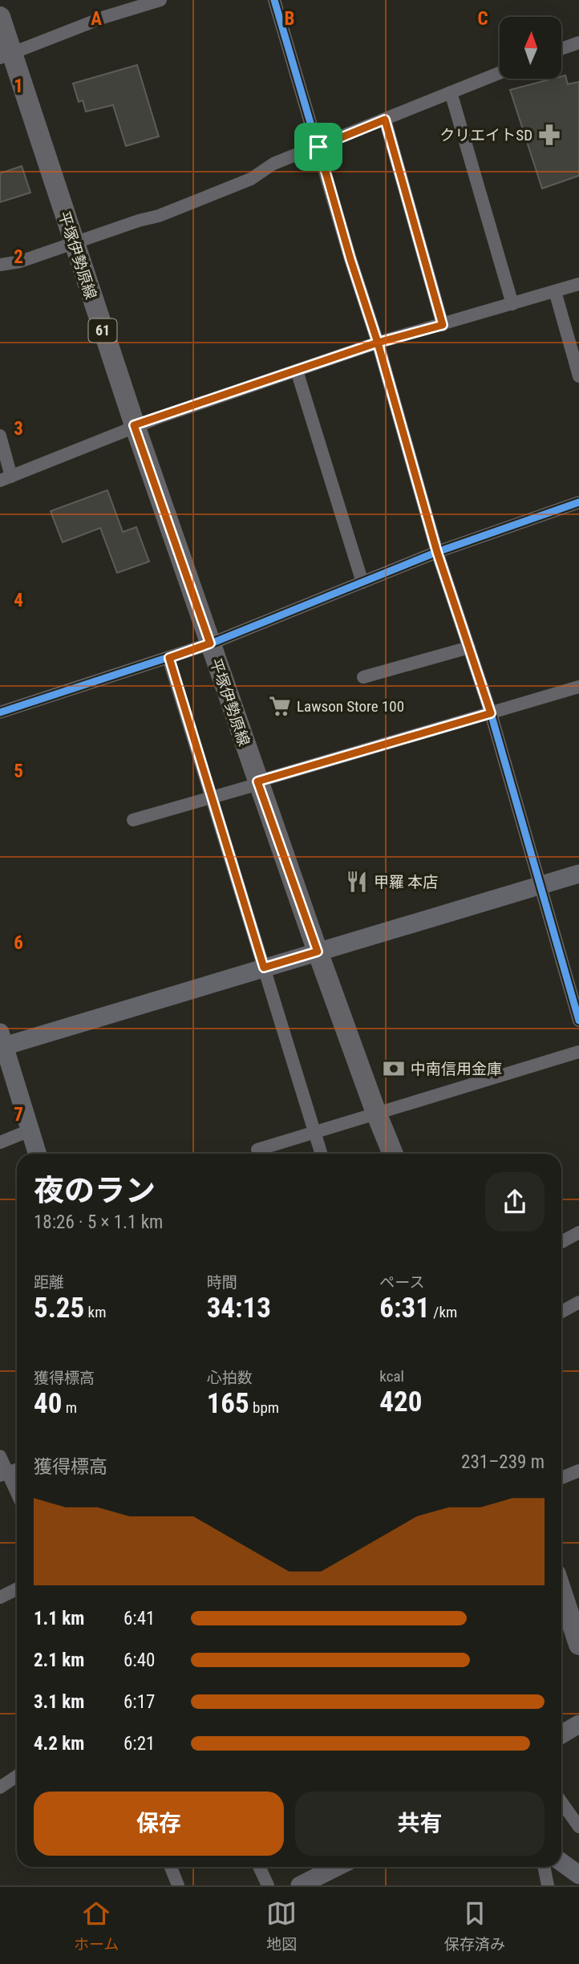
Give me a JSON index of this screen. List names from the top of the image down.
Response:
{
  "streets": {
    "main road": ["平塚伊勢原線", "61"]
  },
  "places": {
    "pharmacy": ["クリエイトSD"],
    "supermarket": ["Lawson Store 100"],
    "restaurant": ["甲羅 本店"],
    "bank": ["中南信用金庫"]
  },
  "north": "top",
  "page": {
    "heading": ["夜のラン", "18:26 · 5 × 1.1 km"],
    "stats": [
      ["距離", "5.25 km"],
      ["時間", "34:13"],
      ["ペース", "6:31 /km"],
      ["獲得標高", "40 m"],
      ["心拍数", "165 bpm"],
      ["kcal", "420"]
    ],
    "chart": ["獲得標高", "231–239 m"],
    "list": [
      {
        "name": "1.1 km",
        "note": "6:41"
      },
      {
        "name": "2.1 km",
        "note": "6:40"
      },
      {
        "name": "3.1 km",
        "note": "6:17"
      },
      {
        "name": "4.2 km",
        "note": "6:21"
      }
    ],
    "buttons": ["保存", "共有"],
    "tabs": ["ホーム", "地図", "保存済み"]
  },
  "grid": {
    "columns": ["A", "B", "C"],
    "rows": [
      "1",
      "2",
      "3",
      "4",
      "5",
      "6",
      "7"
    ]
  }
}
